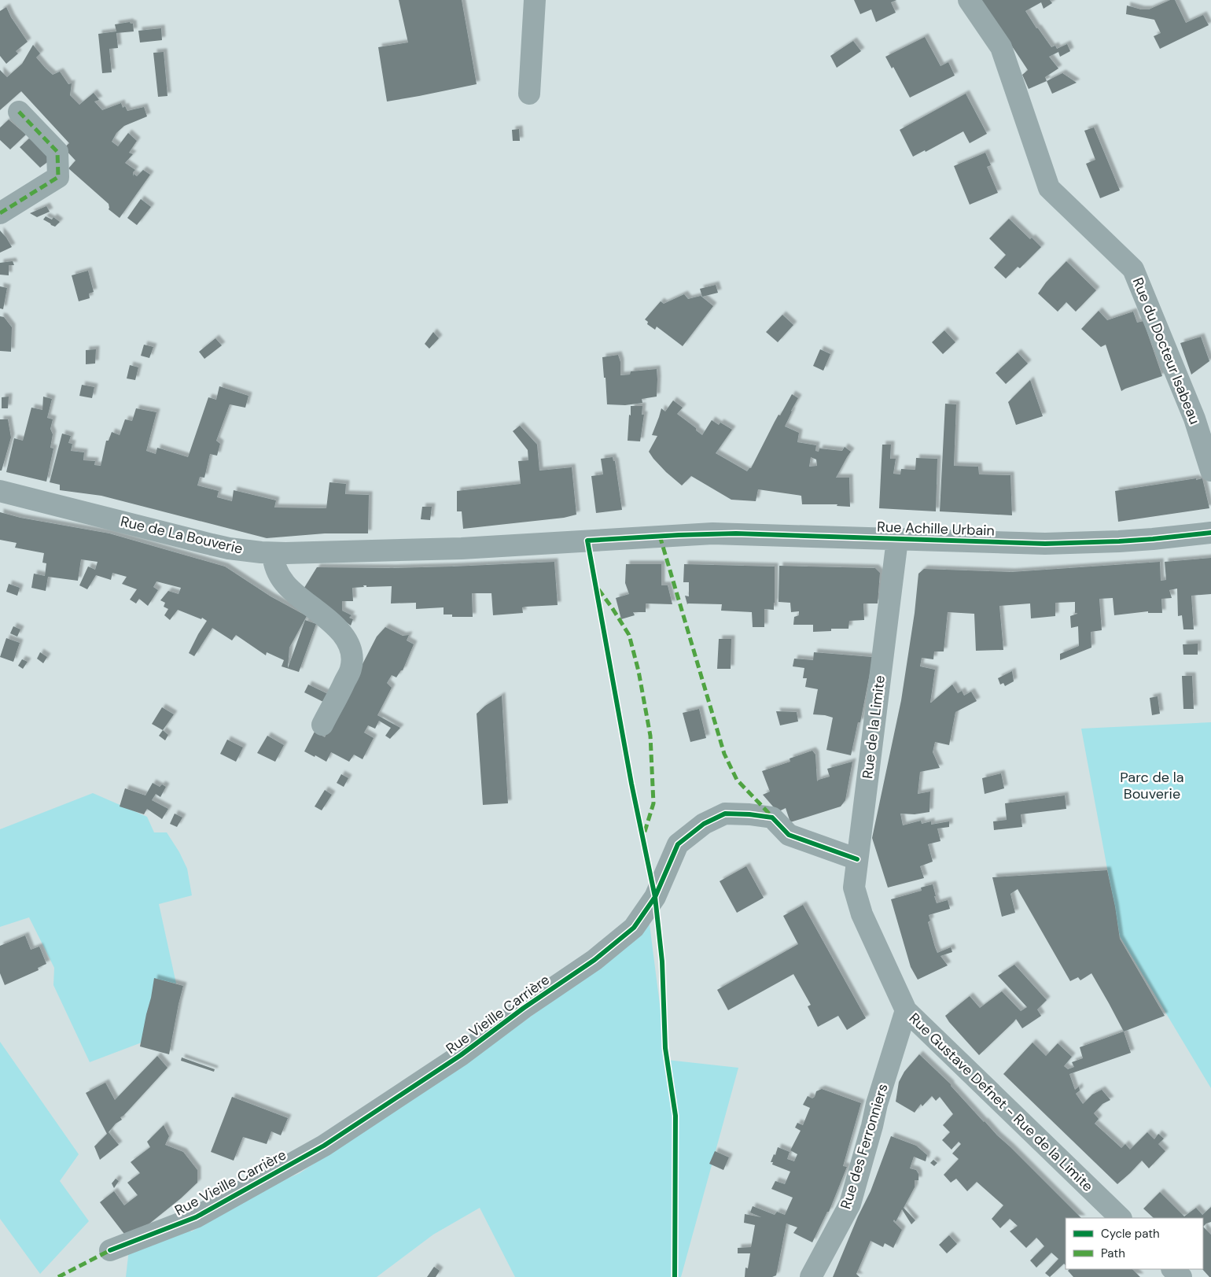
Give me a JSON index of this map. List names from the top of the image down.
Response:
{
  "streets": {
    "street": [
      "Rue du Docteur Isabeau",
      "Rue Achille Urbain",
      "Rue de La Bouverie",
      "Rue de la Limite",
      "Rue Vieille Carrière",
      "Rue Gustave Defnet - Rue de la Limite",
      "Rue des Ferronniers"
    ]
  },
  "crossings": [
    ["Rue Achille Urbain", "Rue de La Bouverie"],
    ["Rue Achille Urbain", "Rue de la Limite"],
    ["Rue de la Limite", "Rue Vieille Carrière"],
    ["Rue de la Limite", "Rue Gustave Defnet - Rue de la Limite"],
    ["Rue Gustave Defnet - Rue de la Limite", "Rue des Ferronniers"]
  ],
  "parks": ["Parc de la Bouverie"],
  "legend": ["Cycle path", "Path"]
}
